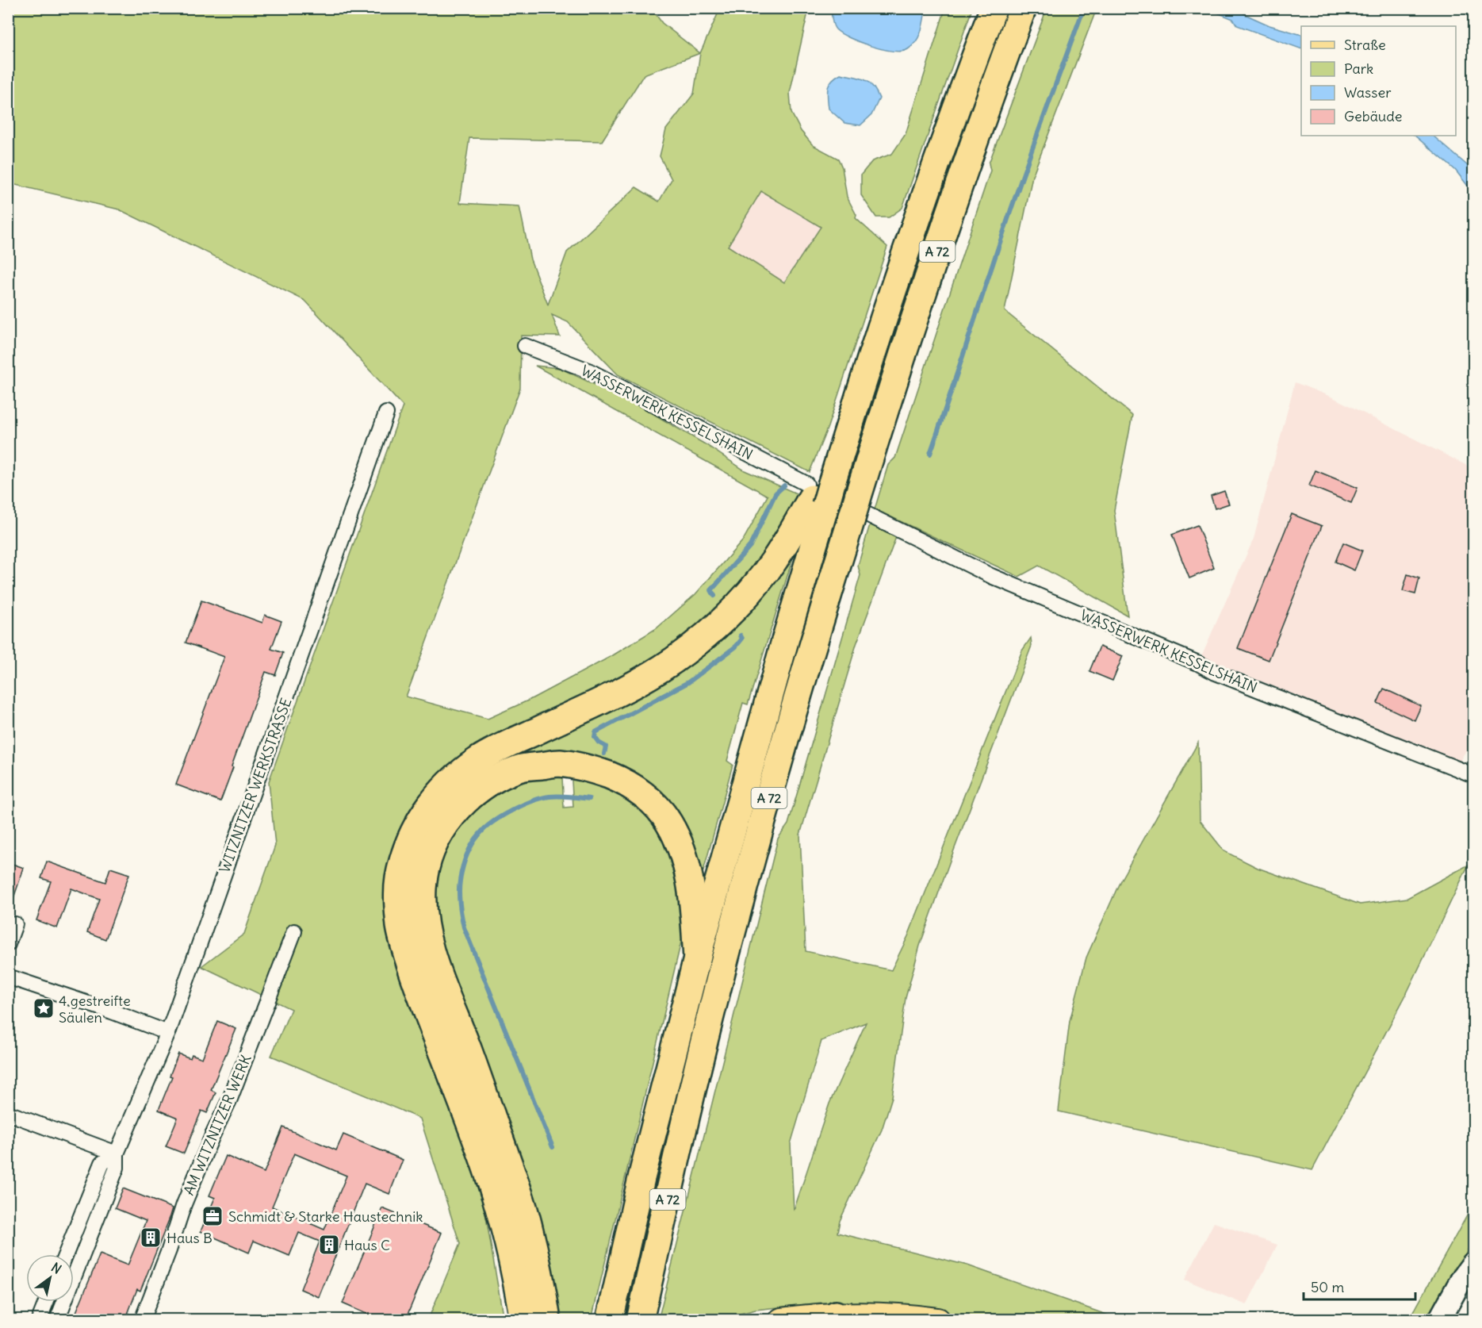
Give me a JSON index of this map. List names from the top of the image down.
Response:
{
  "streets": {
    "highway": ["A 72"],
    "street": ["WASSERWERK KESSELSHAIN", "WITZNITZER WERKSTRASSE", "AM WITZNITZER WERK"]
  },
  "crossings": [
    ["A 72", "WASSERWERK KESSELSHAIN"]
  ],
  "places": {
    "place": ["4 gestreifte Säulen"],
    "office": ["Schmidt & Starke Haustechnik"],
    "building": ["Haus B", "Haus C"]
  },
  "legend": [
    "Straße",
    "Park",
    "Wasser",
    "Gebäude"
  ],
  "scale_bar": "50 m",
  "north": "top right"
}
